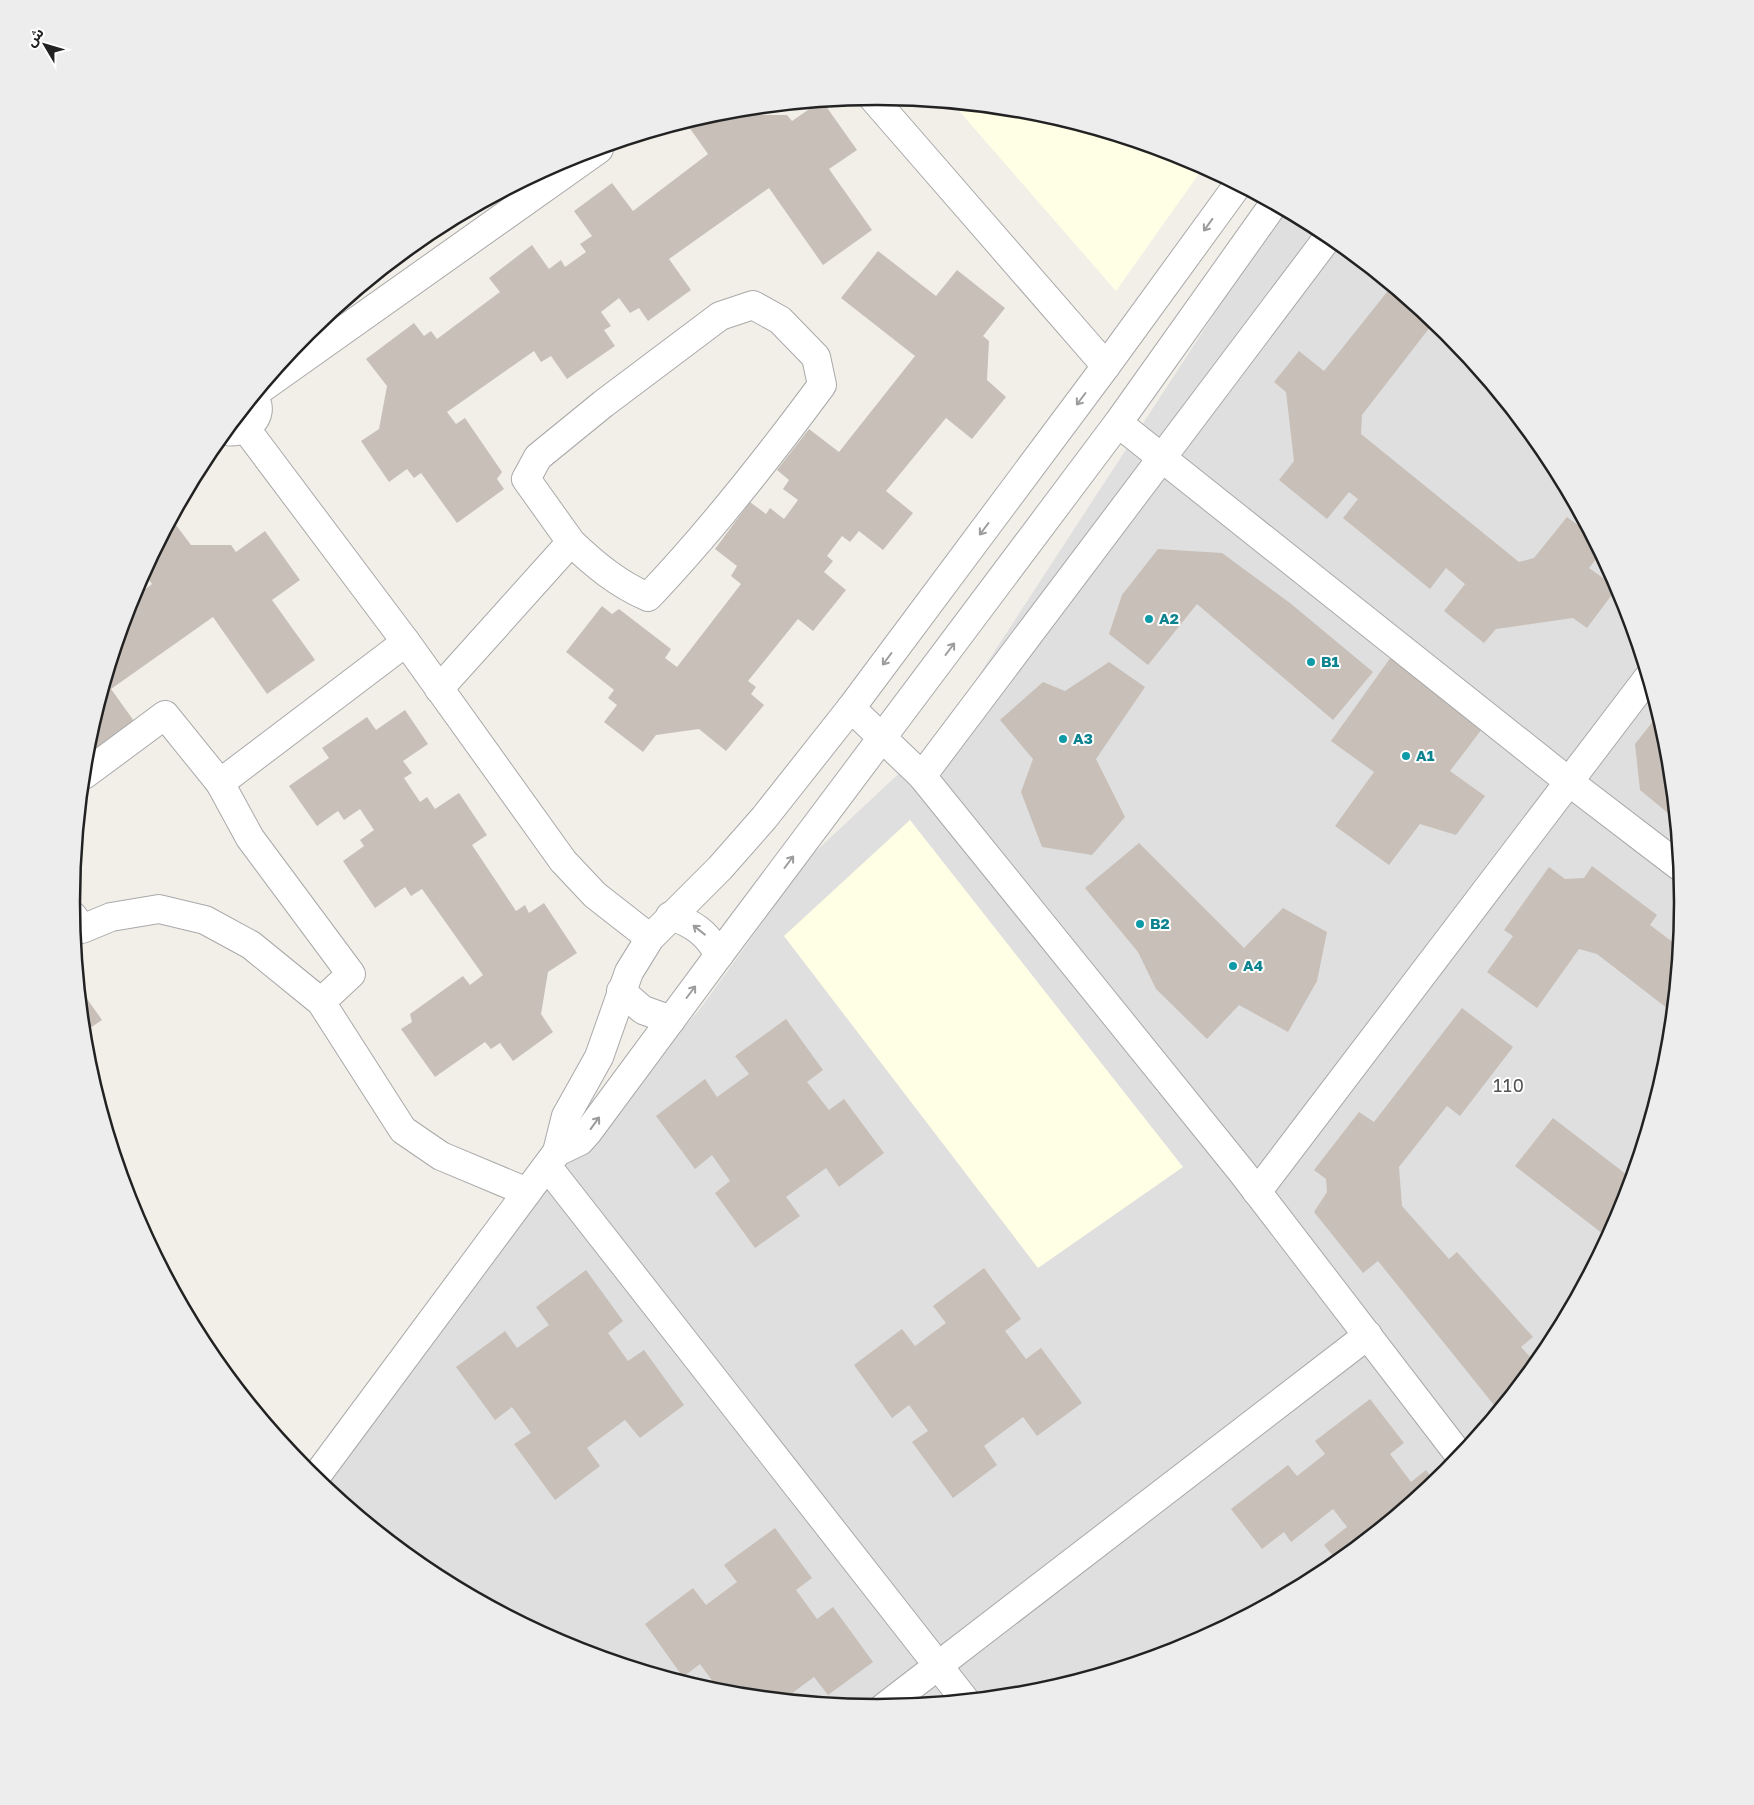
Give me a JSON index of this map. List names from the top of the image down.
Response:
{
  "districts": ["110"],
  "places": [
    "A2",
    "B1",
    "A3",
    "A1",
    "B2",
    "A4"
  ],
  "north": "top left"
}
